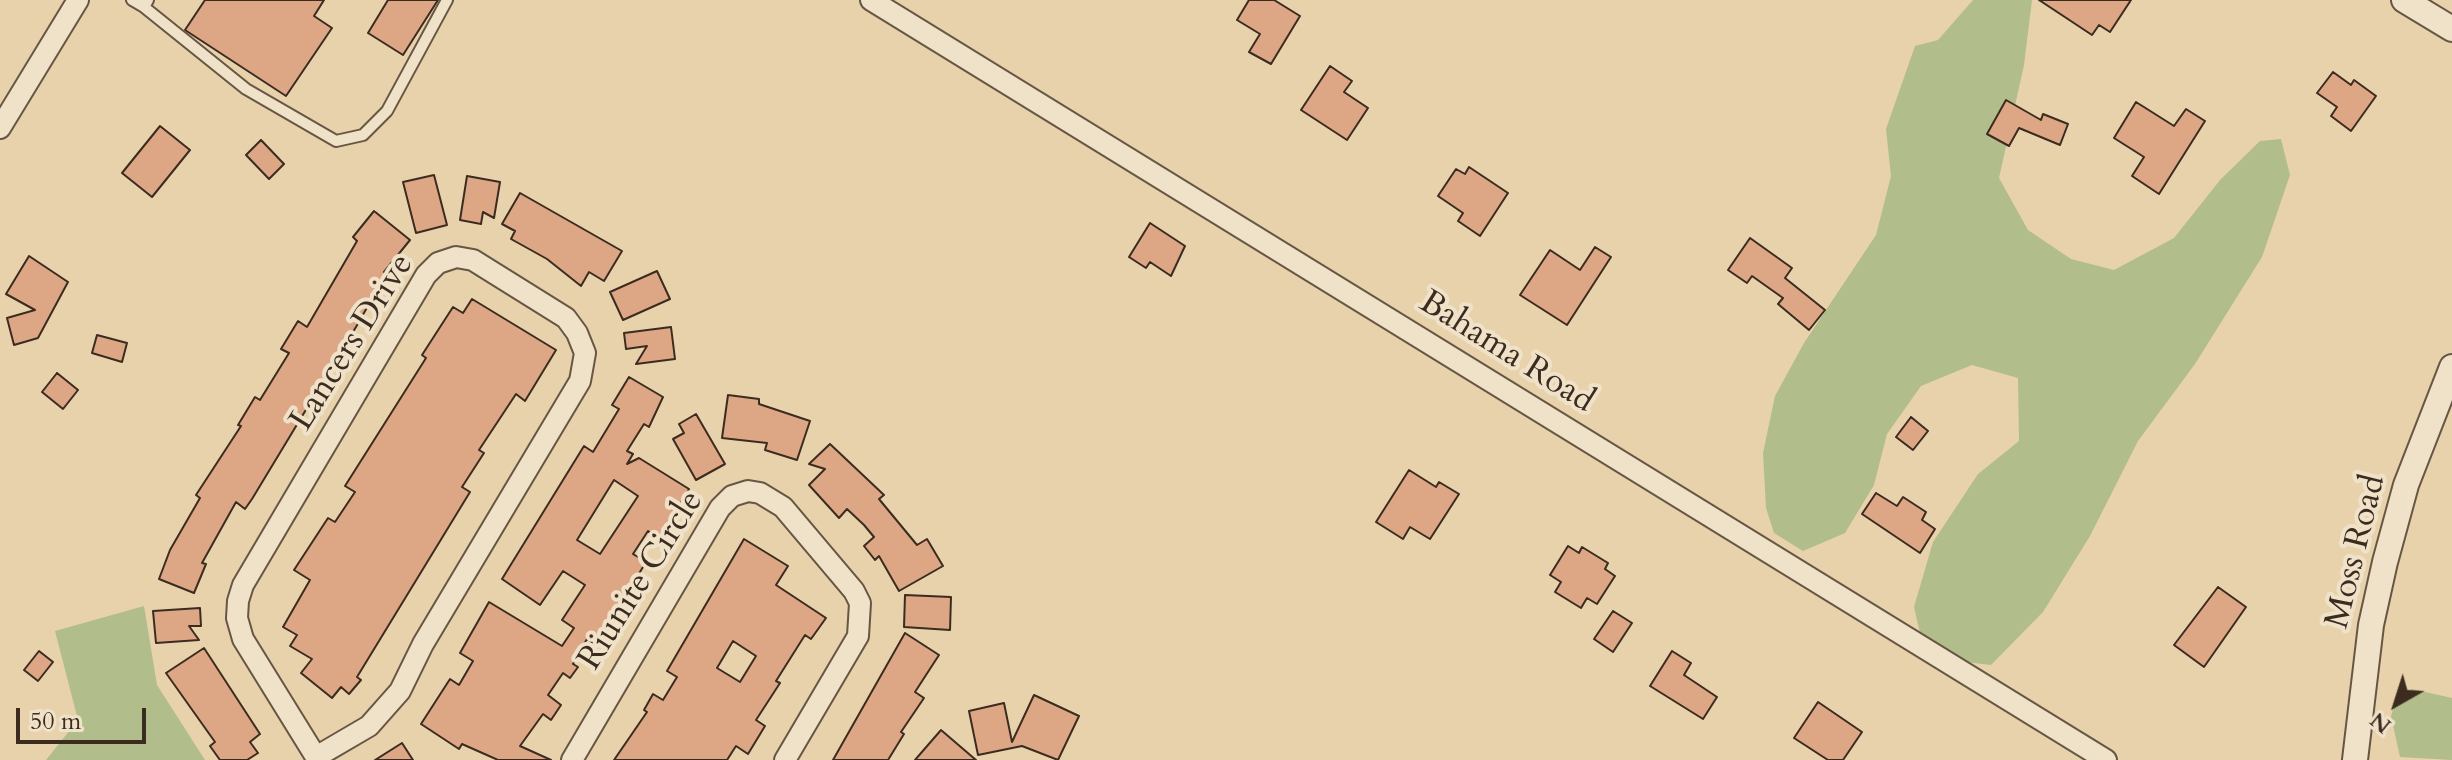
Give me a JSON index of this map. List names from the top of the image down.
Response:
{
  "streets": {
    "street": [
      "Lancers Drive",
      "Bahama Road",
      "Moss Road",
      "Riunite Circle"
    ]
  },
  "scale_bar": "50 m",
  "north": "bottom left"
}
